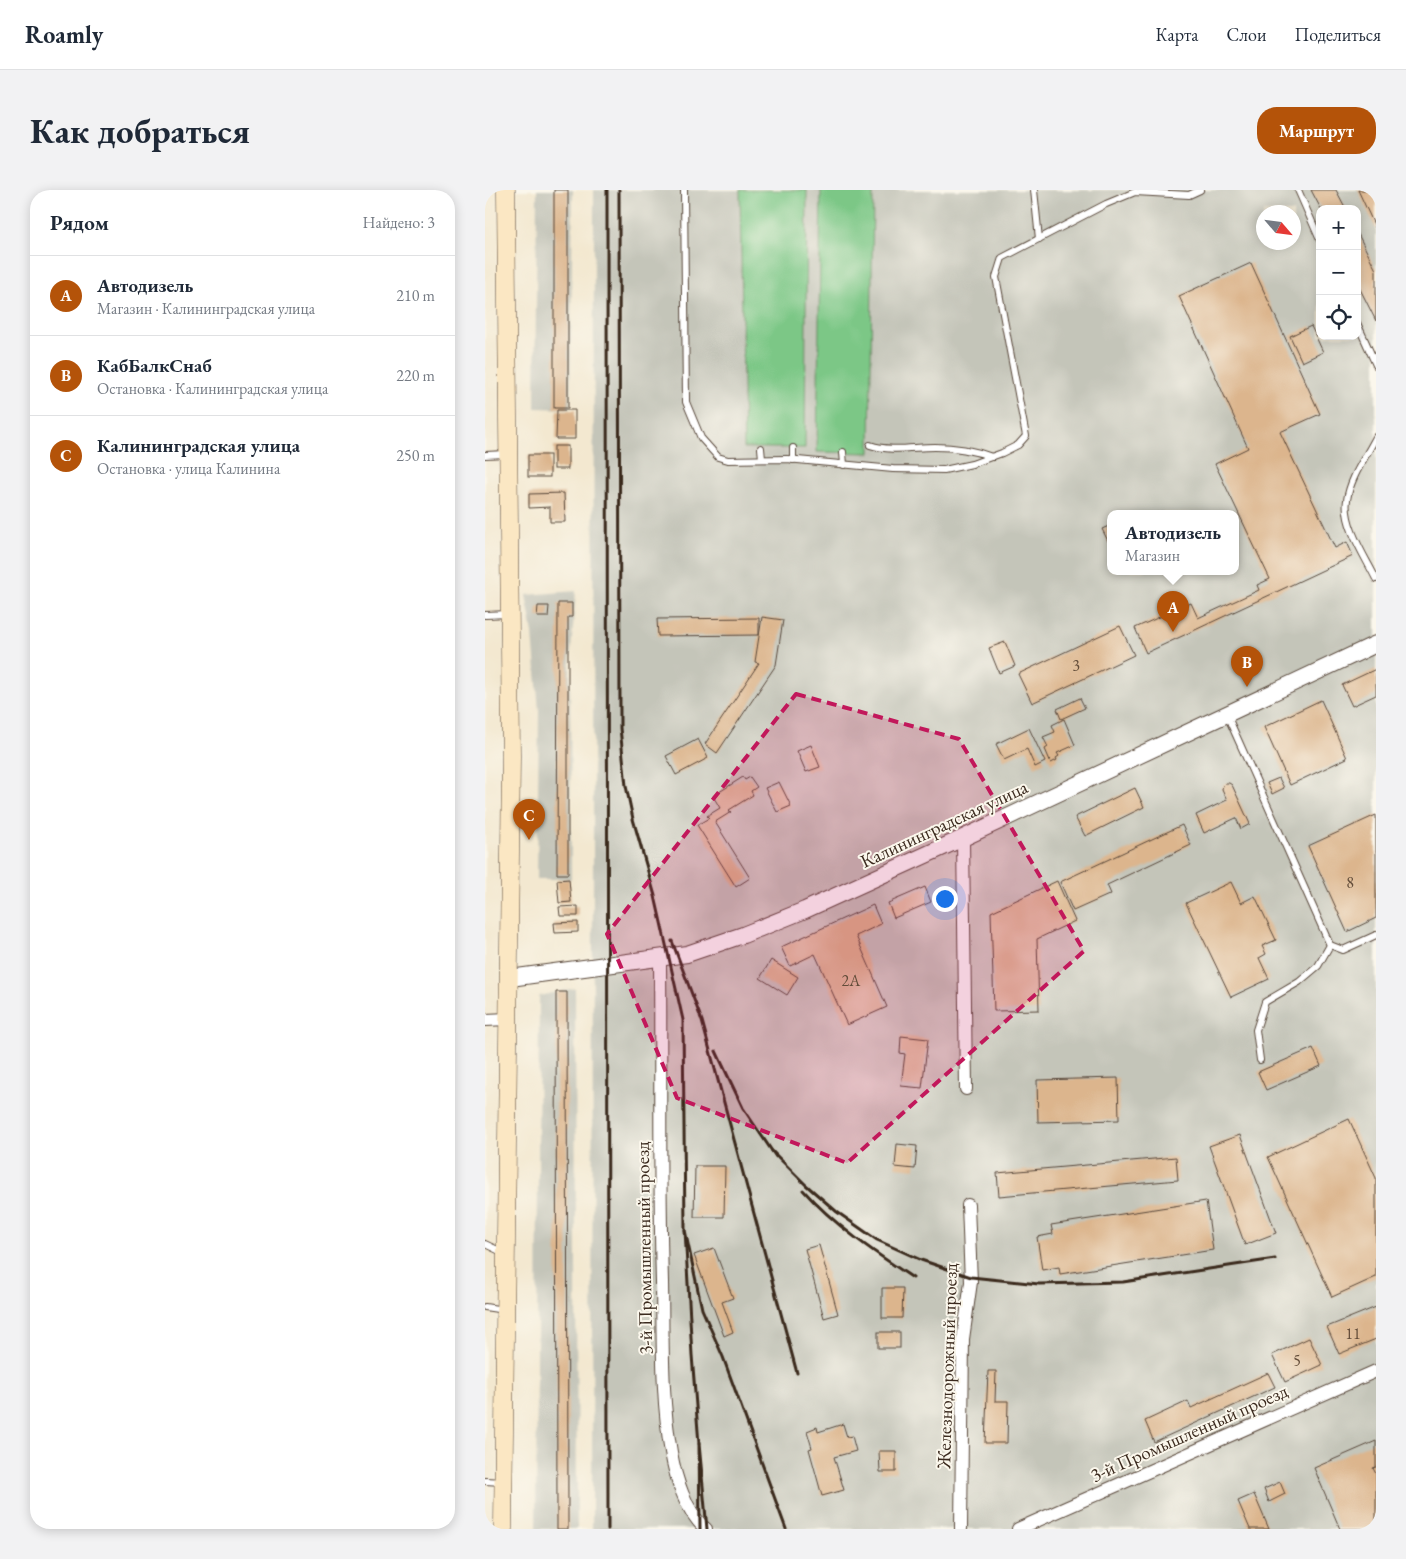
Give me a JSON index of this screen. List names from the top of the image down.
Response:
{
  "streets": {
    "street": ["Калининградская улица", "3-й Промышленный проезд", "Железнодорожный проезд"]
  },
  "crossings": [
    ["Калининградская улица", "3-й Промышленный проезд"]
  ],
  "house_numbers": [
    "3",
    "8",
    "2А",
    "11",
    "5"
  ],
  "north": "bottom right",
  "page": {
    "header": "Roamly",
    "nav": ["Карта", "Слои", "Поделиться"],
    "buttons": "Маршрут",
    "title": "Как добраться",
    "heading": ["Рядом", "Найдено: 3"],
    "map_buttons": ["+", "−"],
    "list": [
      {
        "mark": "A",
        "name": "Автодизель",
        "note": "Магазин · Калининградская улица",
        "value": "210 m"
      },
      {
        "mark": "B",
        "name": "КабБалкСнаб",
        "note": "Остановка · Калининградская улица",
        "value": "220 m"
      },
      {
        "mark": "C",
        "name": "Калининградская улица",
        "note": "Остановка · улица Калинина",
        "value": "250 m"
      }
    ],
    "popup": ["Автодизель", "Магазин"],
    "pins": ["A", "B", "C"]
  }
}
